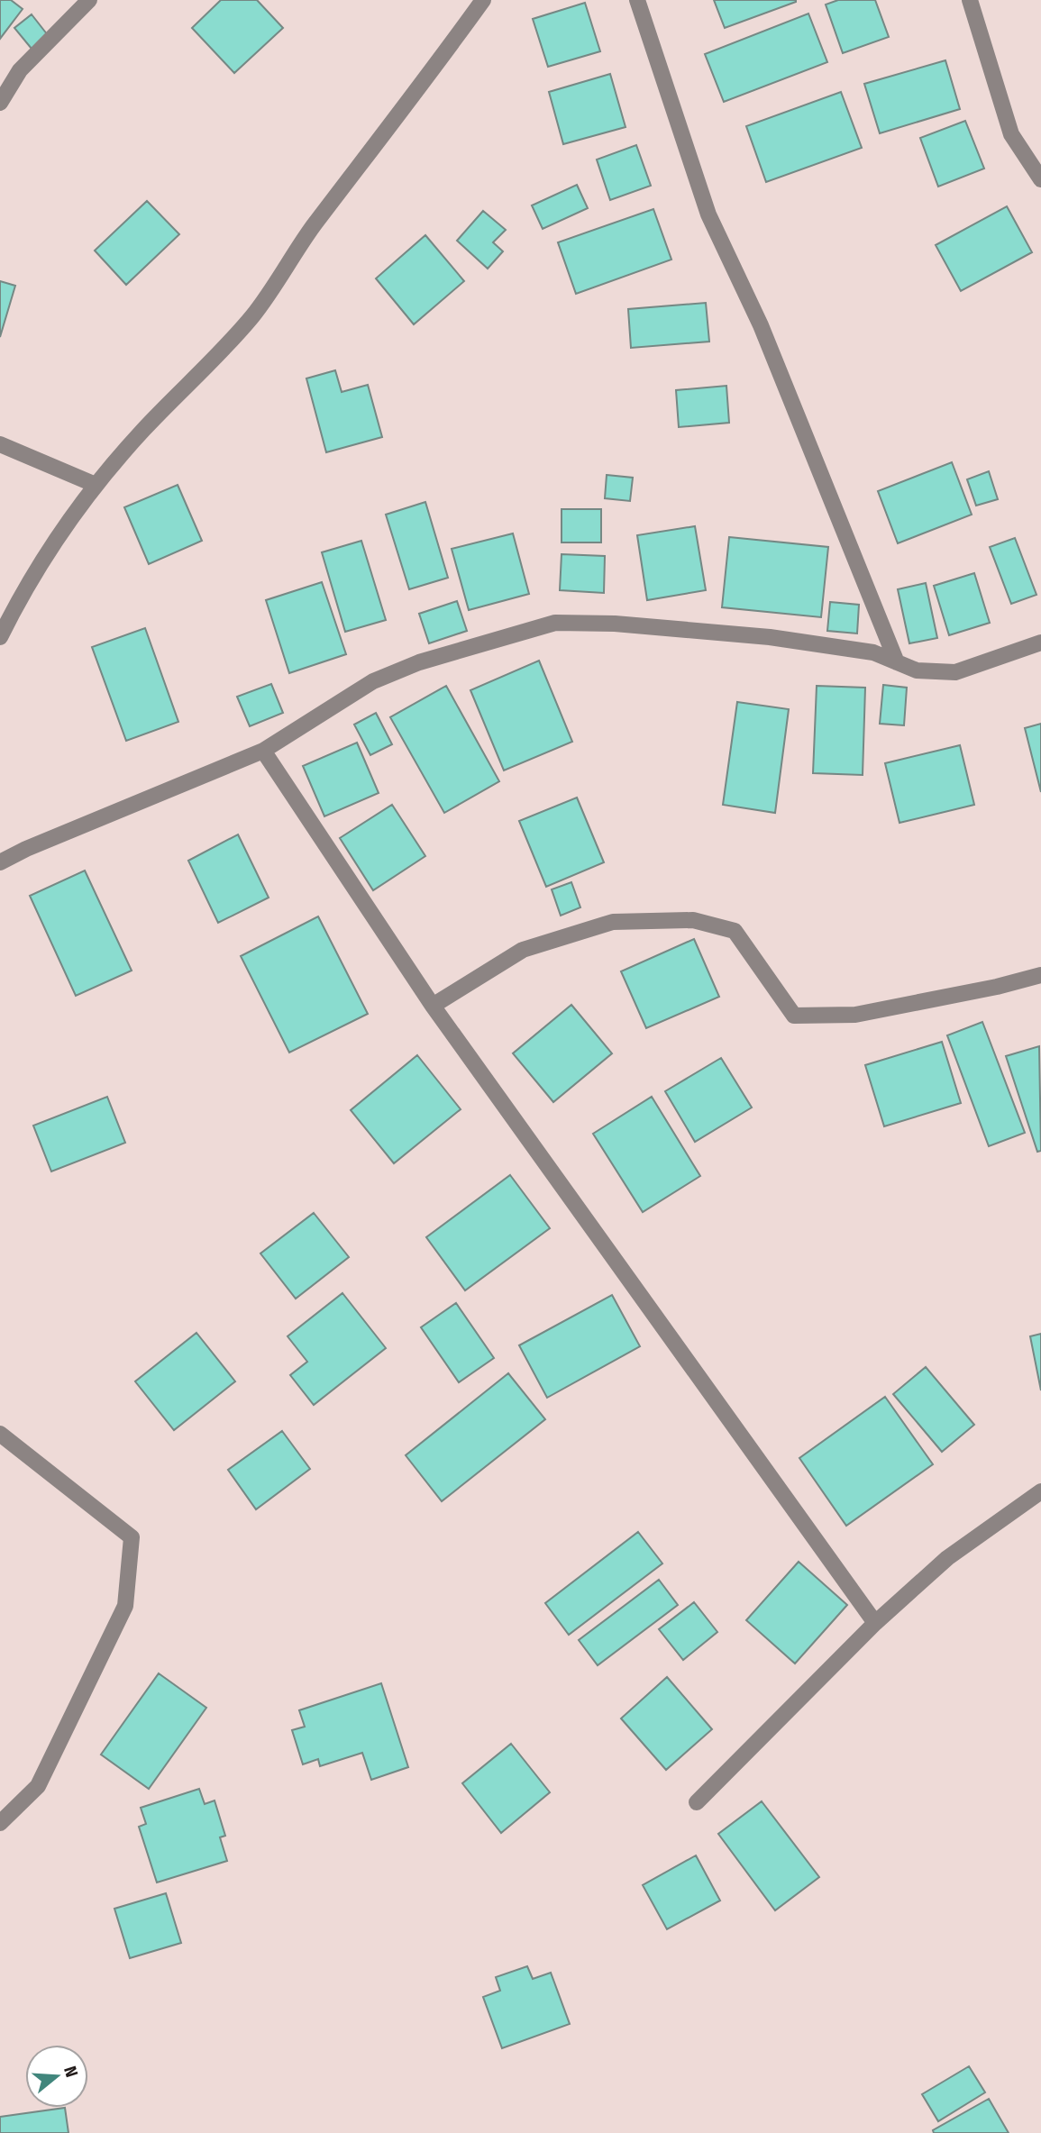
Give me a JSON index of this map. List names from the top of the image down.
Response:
{
  "north": "right"
}
